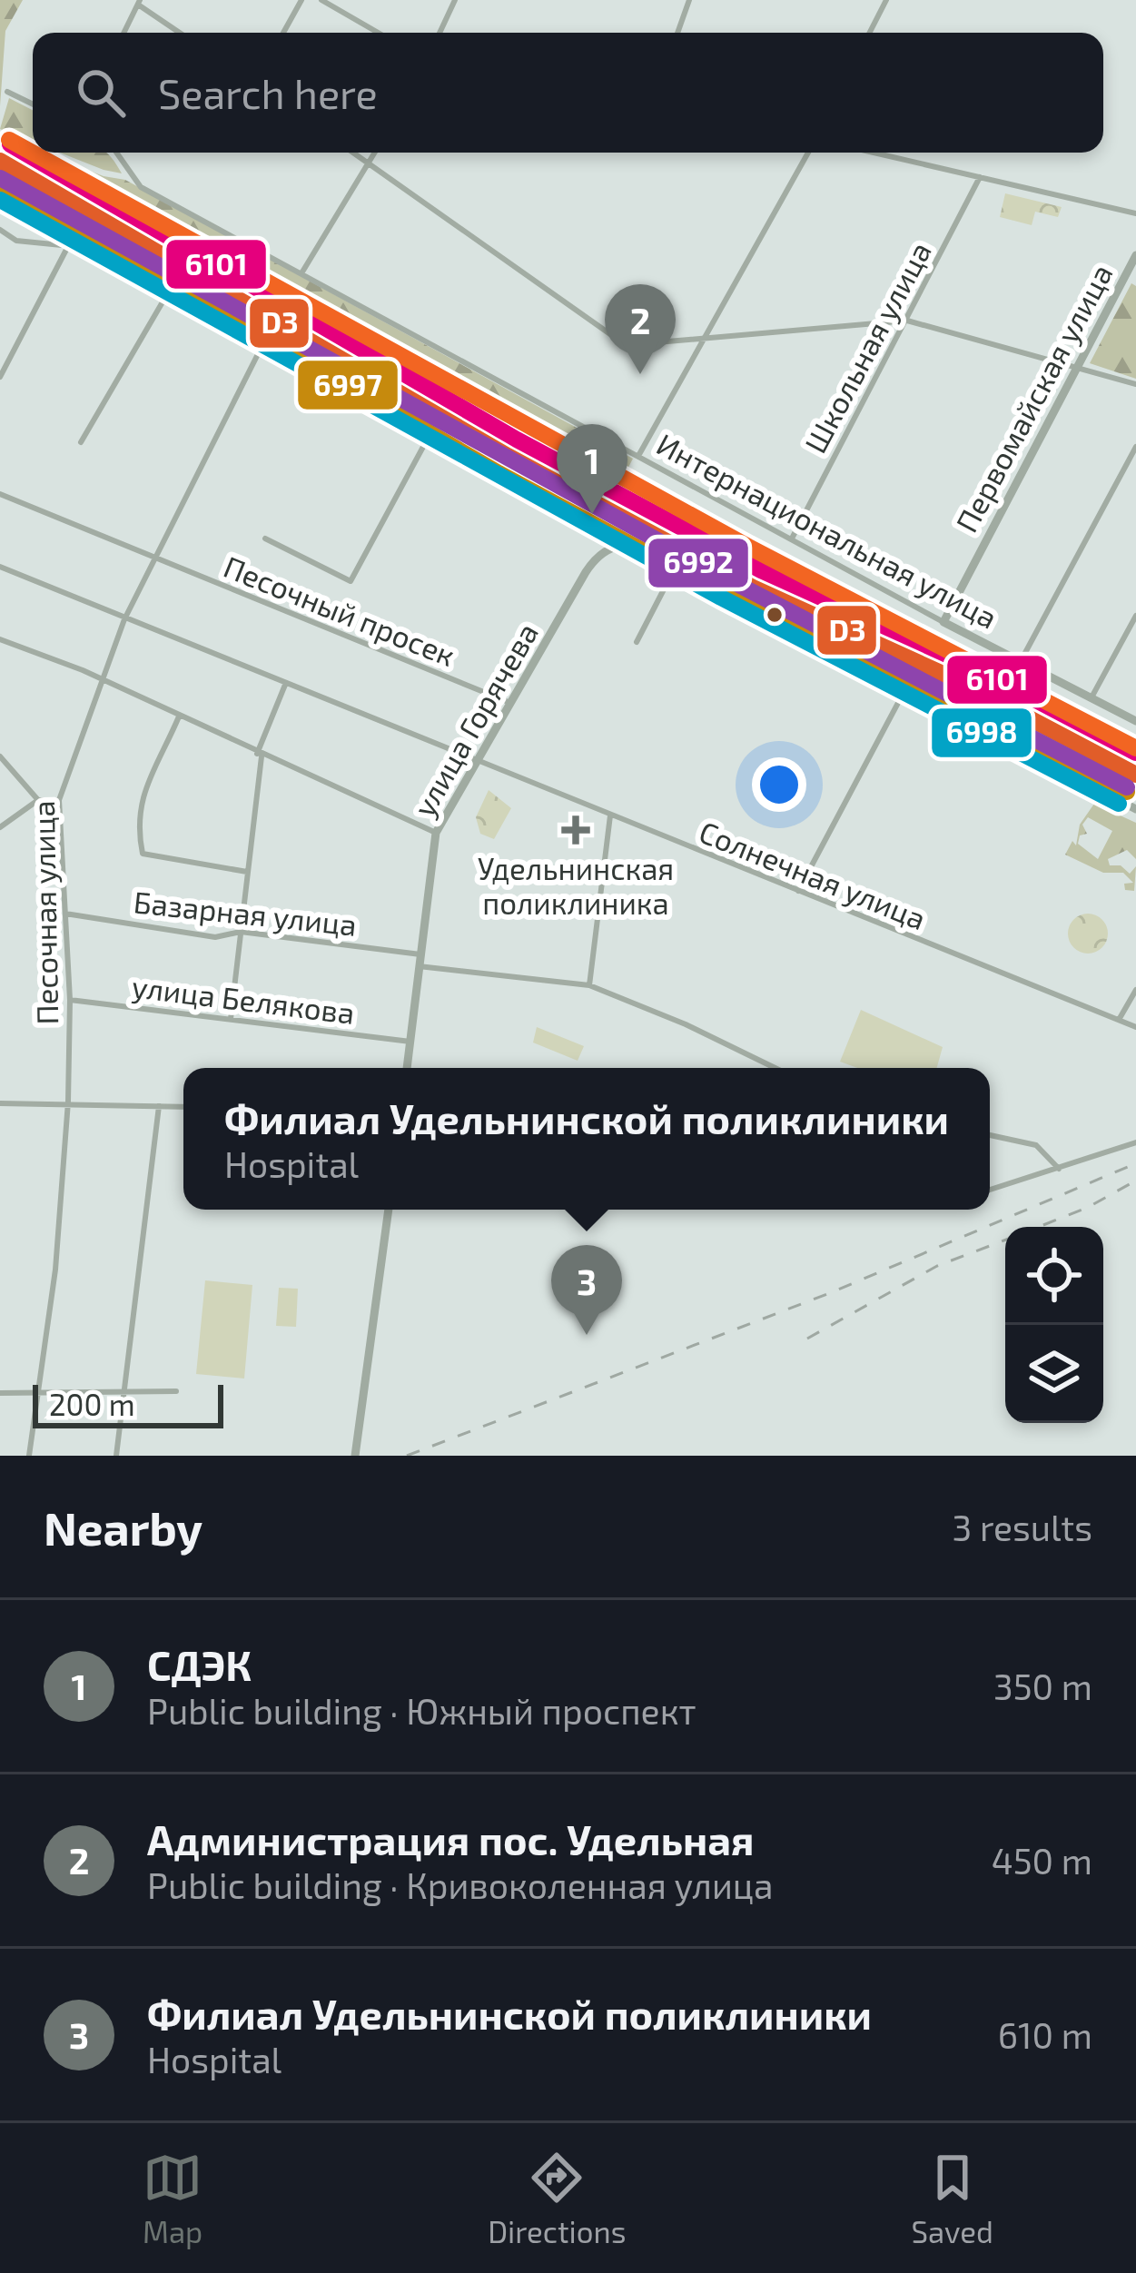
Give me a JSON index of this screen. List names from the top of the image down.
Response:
{
  "streets": {
    "main road": ["Первомайская улица", "Интернациональная улица", "улица Горячева"],
    "street": [
      "Школьная улица",
      "Песочный просек",
      "Солнечная улица",
      "Песочная улица",
      "Базарная улица",
      "улица Белякова"
    ]
  },
  "crossings": [
    ["Школьная улица", "Интернациональная улица"],
    ["Первомайская улица", "Интернациональная улица"],
    ["Песочный просек", "улица Горячева"],
    ["Песочный просек", "Песочная улица"],
    ["улица Горячева", "Солнечная улица"],
    ["улица Горячева", "Базарная улица"],
    ["улица Горячева", "улица Белякова"],
    ["Солнечная улица", "Песочная улица"],
    ["Песочная улица", "Базарная улица"],
    ["Песочная улица", "улица Белякова"]
  ],
  "places": {
    "health": ["Удельнинская поликлиника"]
  },
  "lines": [
    "transit line 6101",
    "transit line D3",
    "transit line 6992",
    "transit line 6997",
    "transit line 6998"
  ],
  "scale_bar": "200 m",
  "page": {
    "search": "Search here",
    "pins": ["2", "1", "3"],
    "popup": ["Филиал Удельнинской поликлиники", "Hospital"],
    "scale": "200 m",
    "heading": ["Nearby", "3 results"],
    "list": [
      {
        "mark": "1",
        "name": "СДЭК",
        "note": "Public building · Южный проспект",
        "value": "350 m"
      },
      {
        "mark": "2",
        "name": "Администрация пос. Удельная",
        "note": "Public building · Кривоколенная улица",
        "value": "450 m"
      },
      {
        "mark": "3",
        "name": "Филиал Удельнинской поликлиники",
        "note": "Hospital",
        "value": "610 m"
      }
    ],
    "nav": ["Map", "Directions", "Saved"]
  }
}
